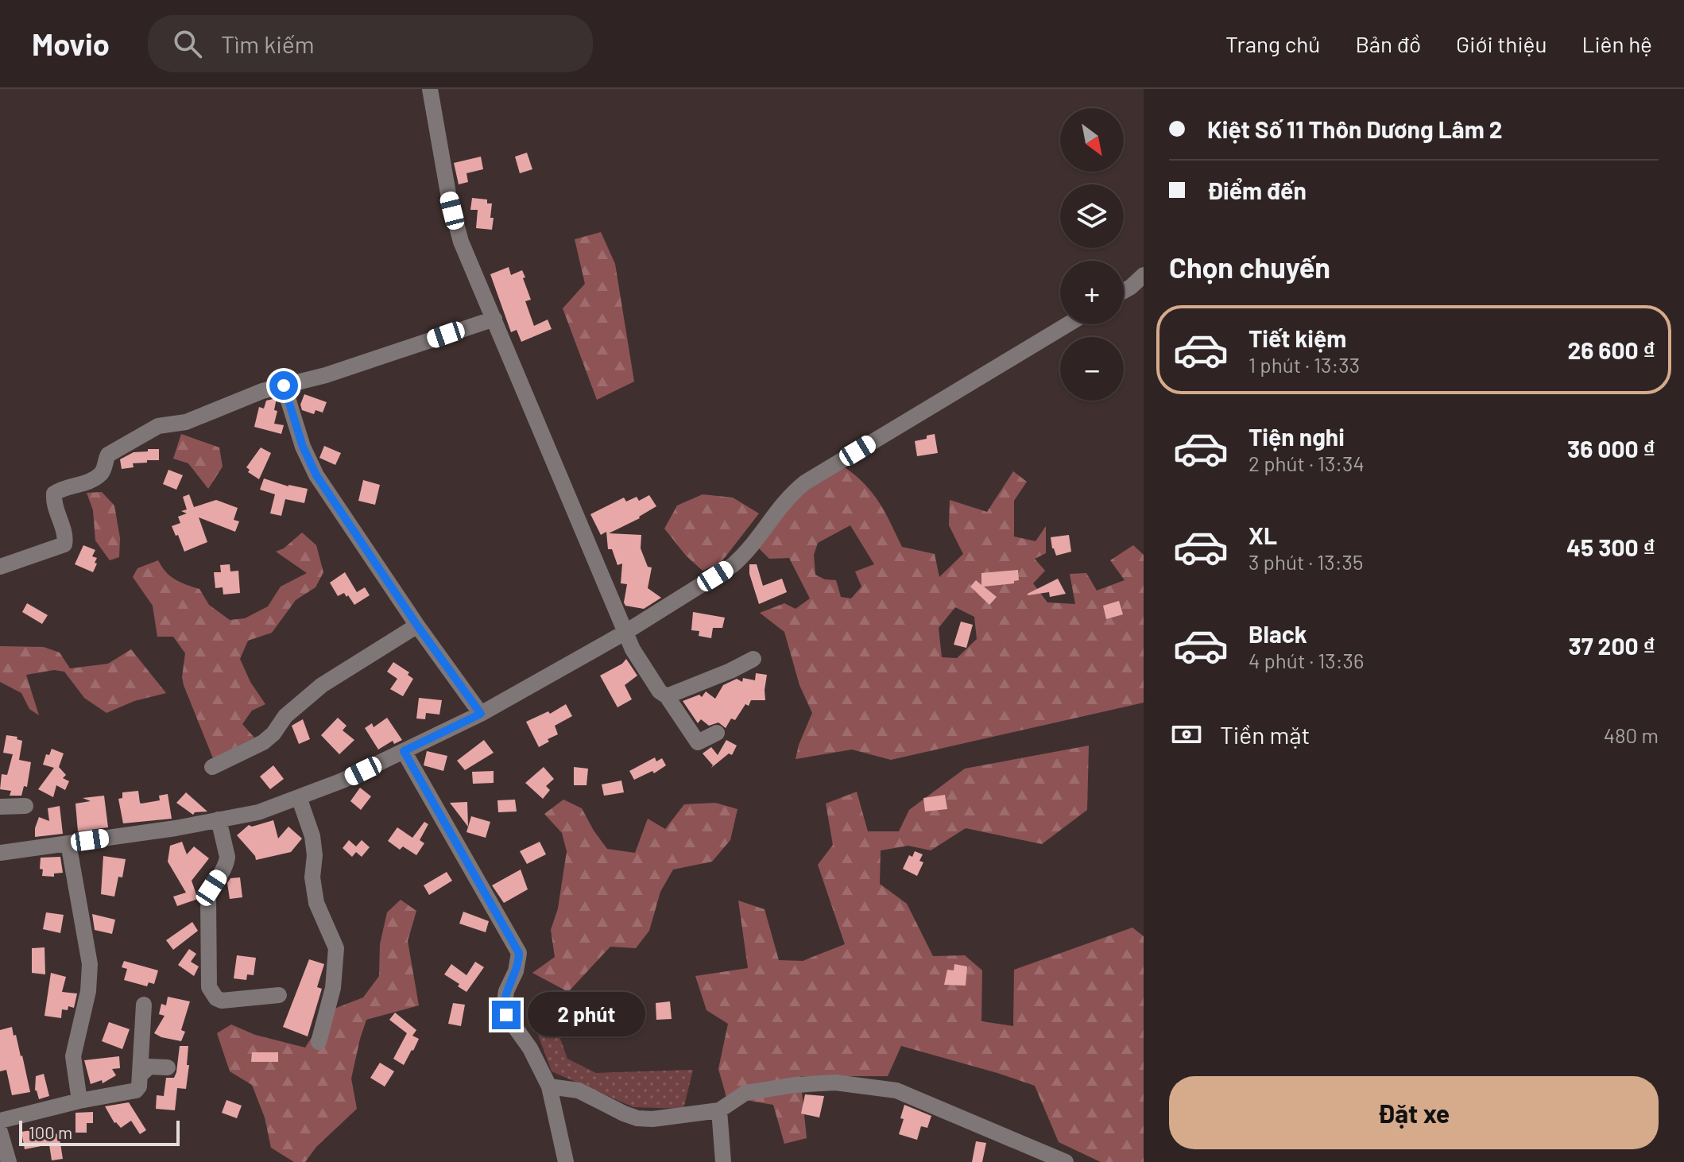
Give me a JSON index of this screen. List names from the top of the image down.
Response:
{
  "scale_bar": "100 m",
  "north": "bottom right",
  "page": {
    "header": "Movio",
    "search": "Tìm kiếm",
    "nav": [
      "Trang chủ",
      "Bản đồ",
      "Giới thiệu",
      "Liên hệ"
    ],
    "banner": ["Kiệt Số 11 Thôn Dương Lâm 2", "Điểm đến"],
    "map_buttons": ["+", "−"],
    "heading": "Chọn chuyến",
    "list": [
      {
        "name": "Tiết kiệm",
        "note": "1 phút · 13:33",
        "value": "26 600 ₫"
      },
      {
        "name": "Tiện nghi",
        "note": "2 phút · 13:34",
        "value": "36 000 ₫"
      },
      {
        "name": "XL",
        "note": "3 phút · 13:35",
        "value": "45 300 ₫"
      },
      {
        "name": "Black",
        "note": "4 phút · 13:36",
        "value": "37 200 ₫"
      }
    ],
    "pay": ["Tiền mặt", "480 m"],
    "bubble": "2 phút",
    "buttons": "Đặt xe",
    "scale": "100 m"
  }
}
